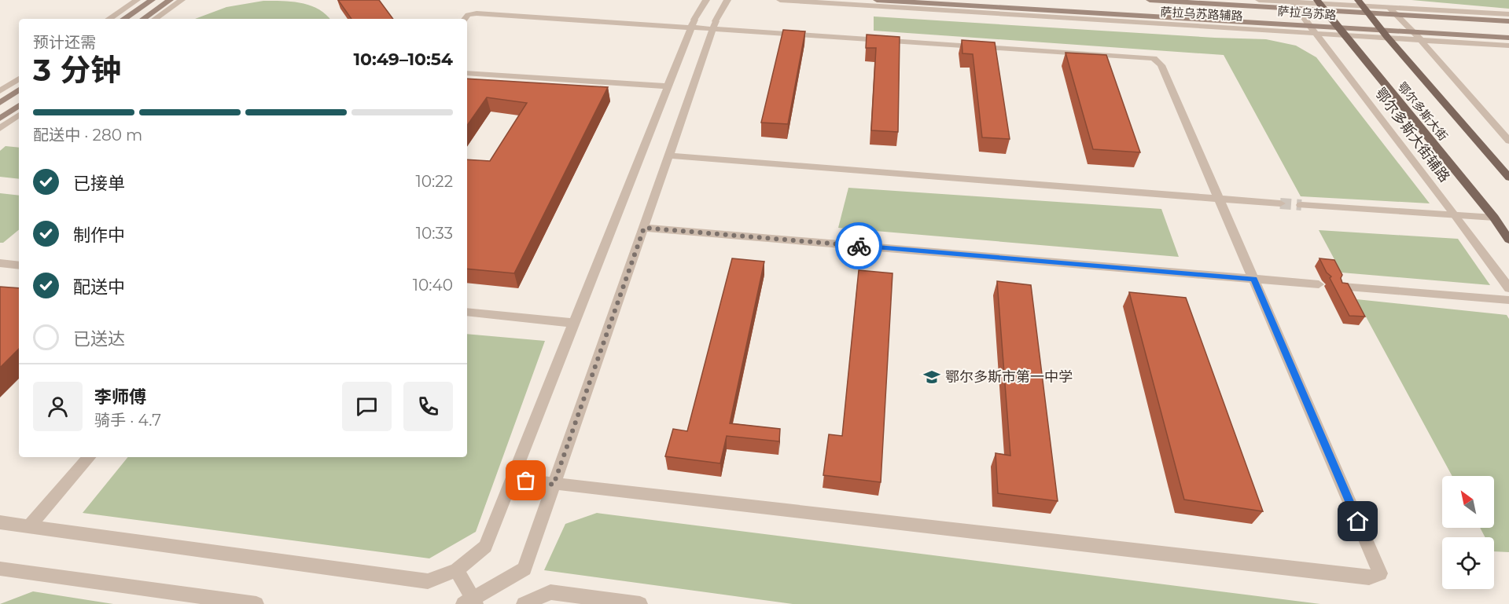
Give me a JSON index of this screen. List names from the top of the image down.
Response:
{
  "streets": {
    "main road": ["萨拉乌苏路", "鄂尔多斯大街"],
    "street": ["萨拉乌苏路辅路", "鄂尔多斯大街辅路"]
  },
  "crossings": [
    ["萨拉乌苏路", "萨拉乌苏路辅路"],
    ["萨拉乌苏路", "鄂尔多斯大街"],
    ["萨拉乌苏路", "鄂尔多斯大街辅路"],
    ["萨拉乌苏路辅路", "鄂尔多斯大街"],
    ["萨拉乌苏路辅路", "鄂尔多斯大街辅路"]
  ],
  "places": {
    "school or university": ["鄂尔多斯市第一中学"]
  },
  "north": "top left",
  "page": {
    "heading": ["3 分钟", "预计还需", "10:49–10:54"],
    "panel": ["李师傅", "骑手 · 4.7"],
    "bar": "配送中 · 280 m",
    "list": [
      ["已接单", "10:22"],
      ["制作中", "10:33"],
      ["配送中", "10:40"],
      "已送达"
    ]
  }
}
